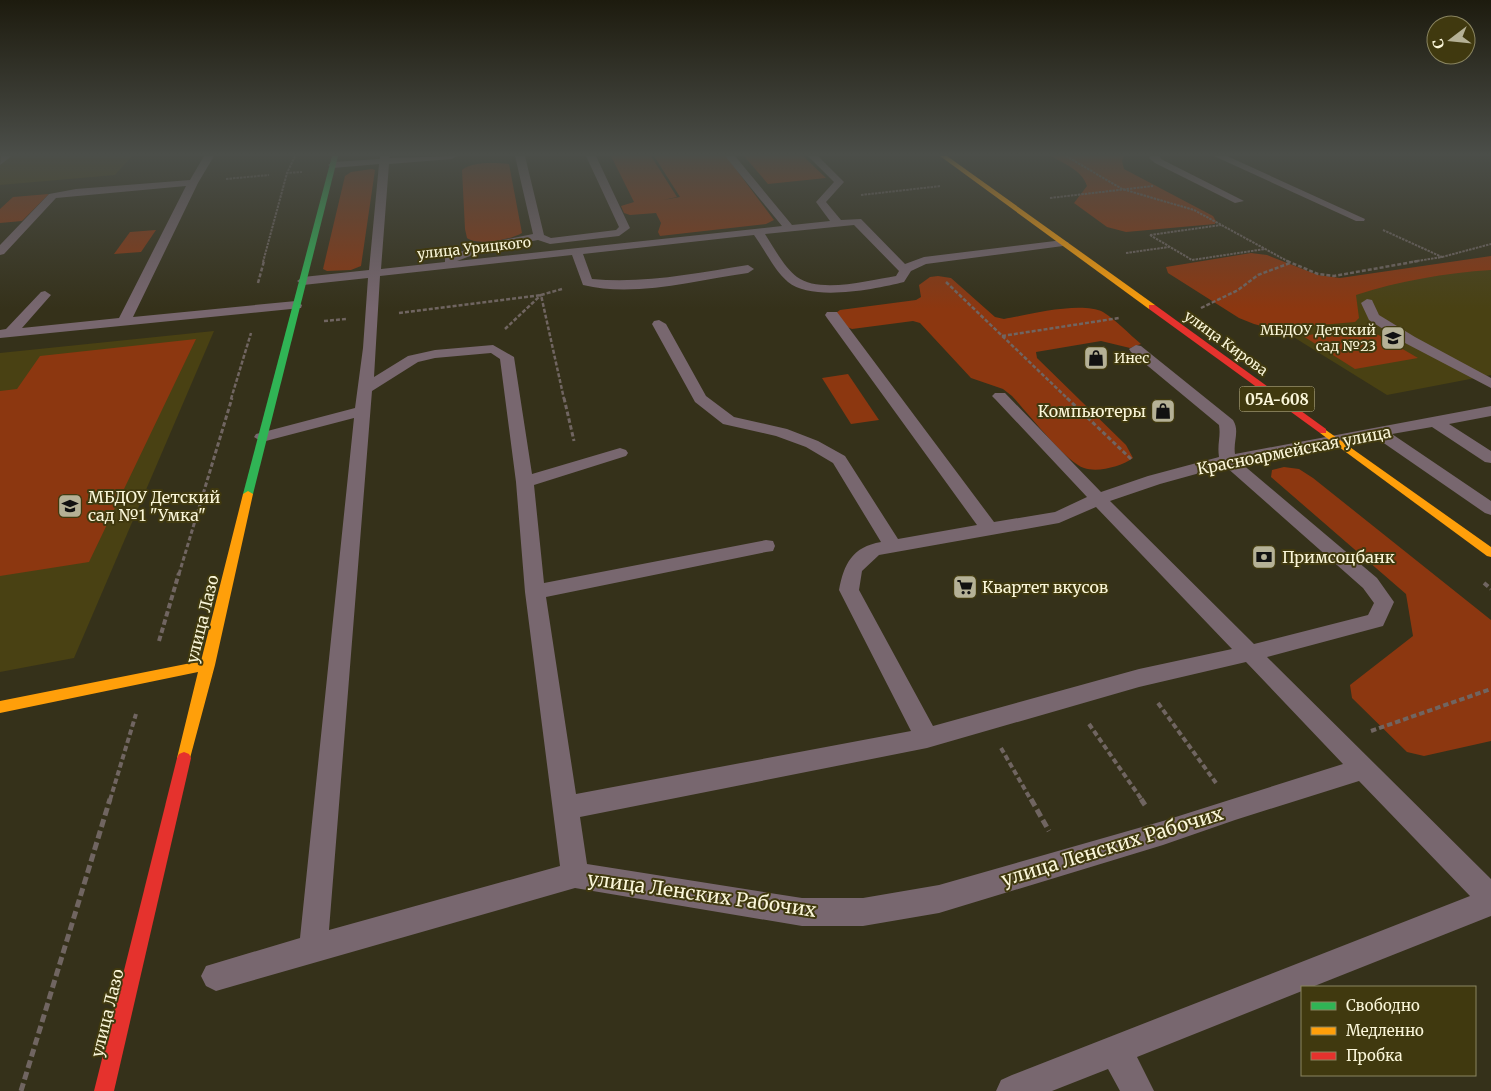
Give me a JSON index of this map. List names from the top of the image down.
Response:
{
  "streets": {
    "main road": ["улица Кирова", "05А-608", "улица Лазо"],
    "lane": ["улица Урицкого", "Красноармейская улица", "улица Ленских Рабочих"]
  },
  "crossings": [
    ["улица Урицкого", "улица Лазо"],
    ["улица Кирова", "Красноармейская улица"]
  ],
  "places": {
    "school or university": ["МБДОУ Детский сад №23", "МБДОУ Детский сад №1 \"Умка\""],
    "shop": ["Инес", "Компьютеры"],
    "bank": ["Примсоцбанк"],
    "supermarket": ["Квартет вкусов"]
  },
  "legend": ["Свободно", "Медленно", "Пробка"],
  "north": "left"
}
